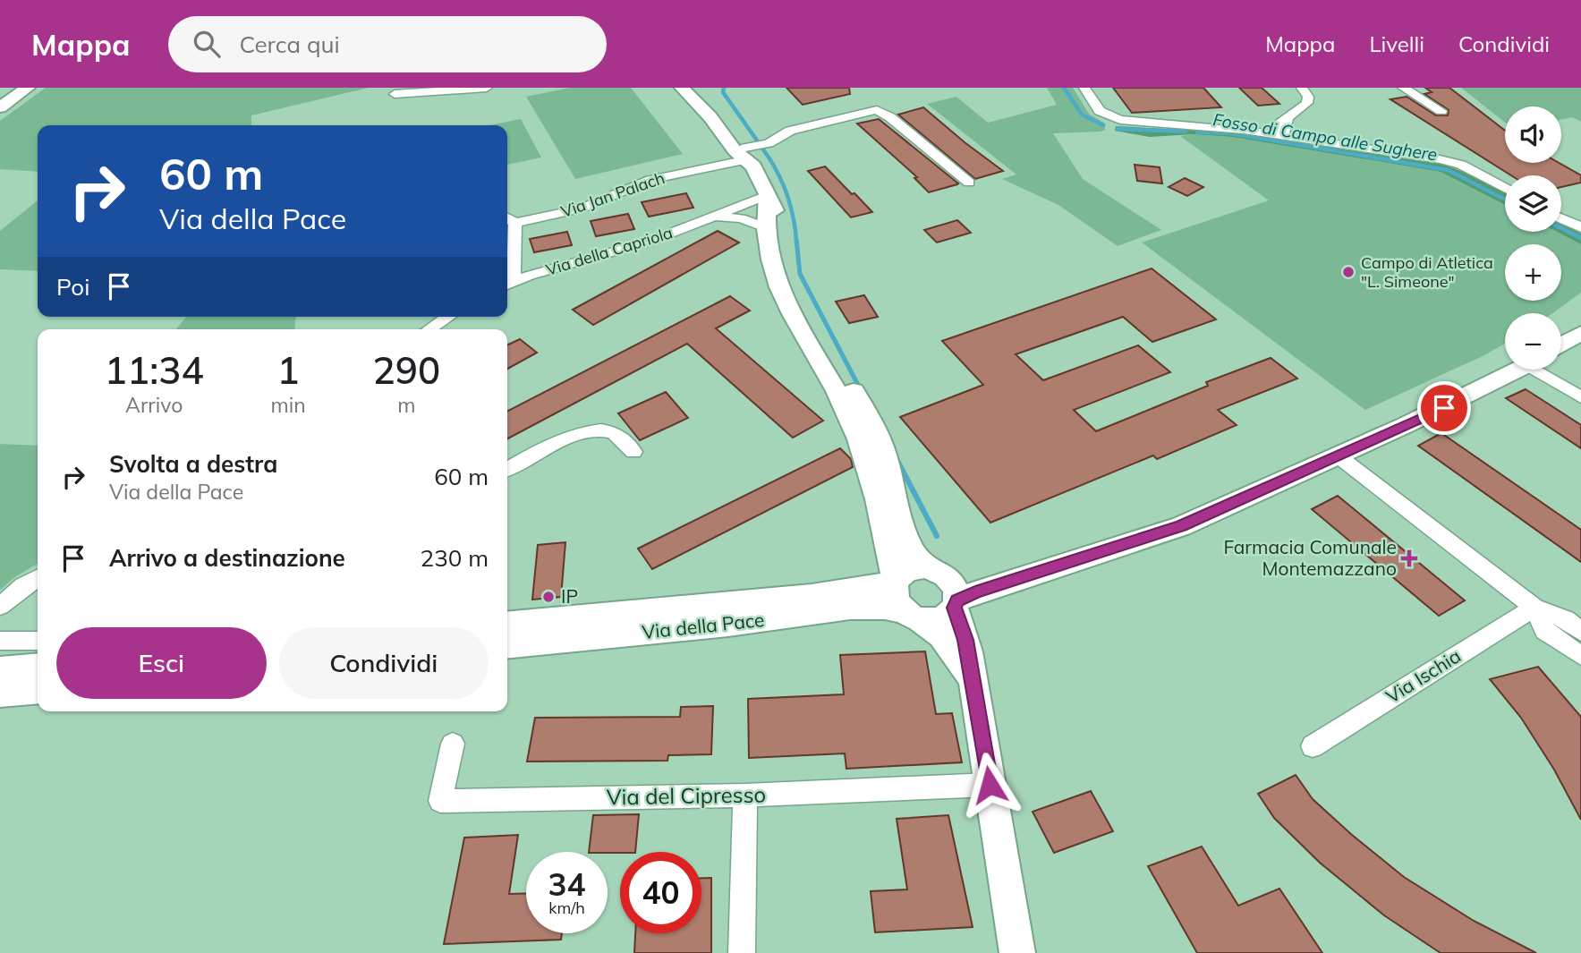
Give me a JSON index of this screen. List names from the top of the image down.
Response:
{
  "streets": {
    "street": [
      "Via Jan Palach",
      "Via della Capriola",
      "Via della Pace",
      "Via Ischia",
      "Via del Cipresso"
    ]
  },
  "water": ["Fosso di Campo alle Sughere"],
  "places": {
    "other": ["Campo di Atletica \"L. Simeone\"", "IP"],
    "health": ["Farmacia Comunale Montemazzano"]
  },
  "page": {
    "header": "Mappa",
    "search": "Cerca qui",
    "nav": ["Mappa", "Livelli", "Condividi"],
    "map_buttons": ["+", "−"],
    "turn": ["60 m", "Via della Pace"],
    "then": "Poi",
    "eta": [
      "11:34",
      "Arrivo",
      "1",
      "min",
      "290",
      "m"
    ],
    "list": [
      {
        "name": "Svolta a destra",
        "note": "Via della Pace",
        "value": "60 m"
      },
      {
        "name": "Arrivo a destinazione",
        "value": "230 m"
      }
    ],
    "buttons": ["Esci", "Condividi"],
    "speed": "34 km/h",
    "limit": "40"
  }
}
